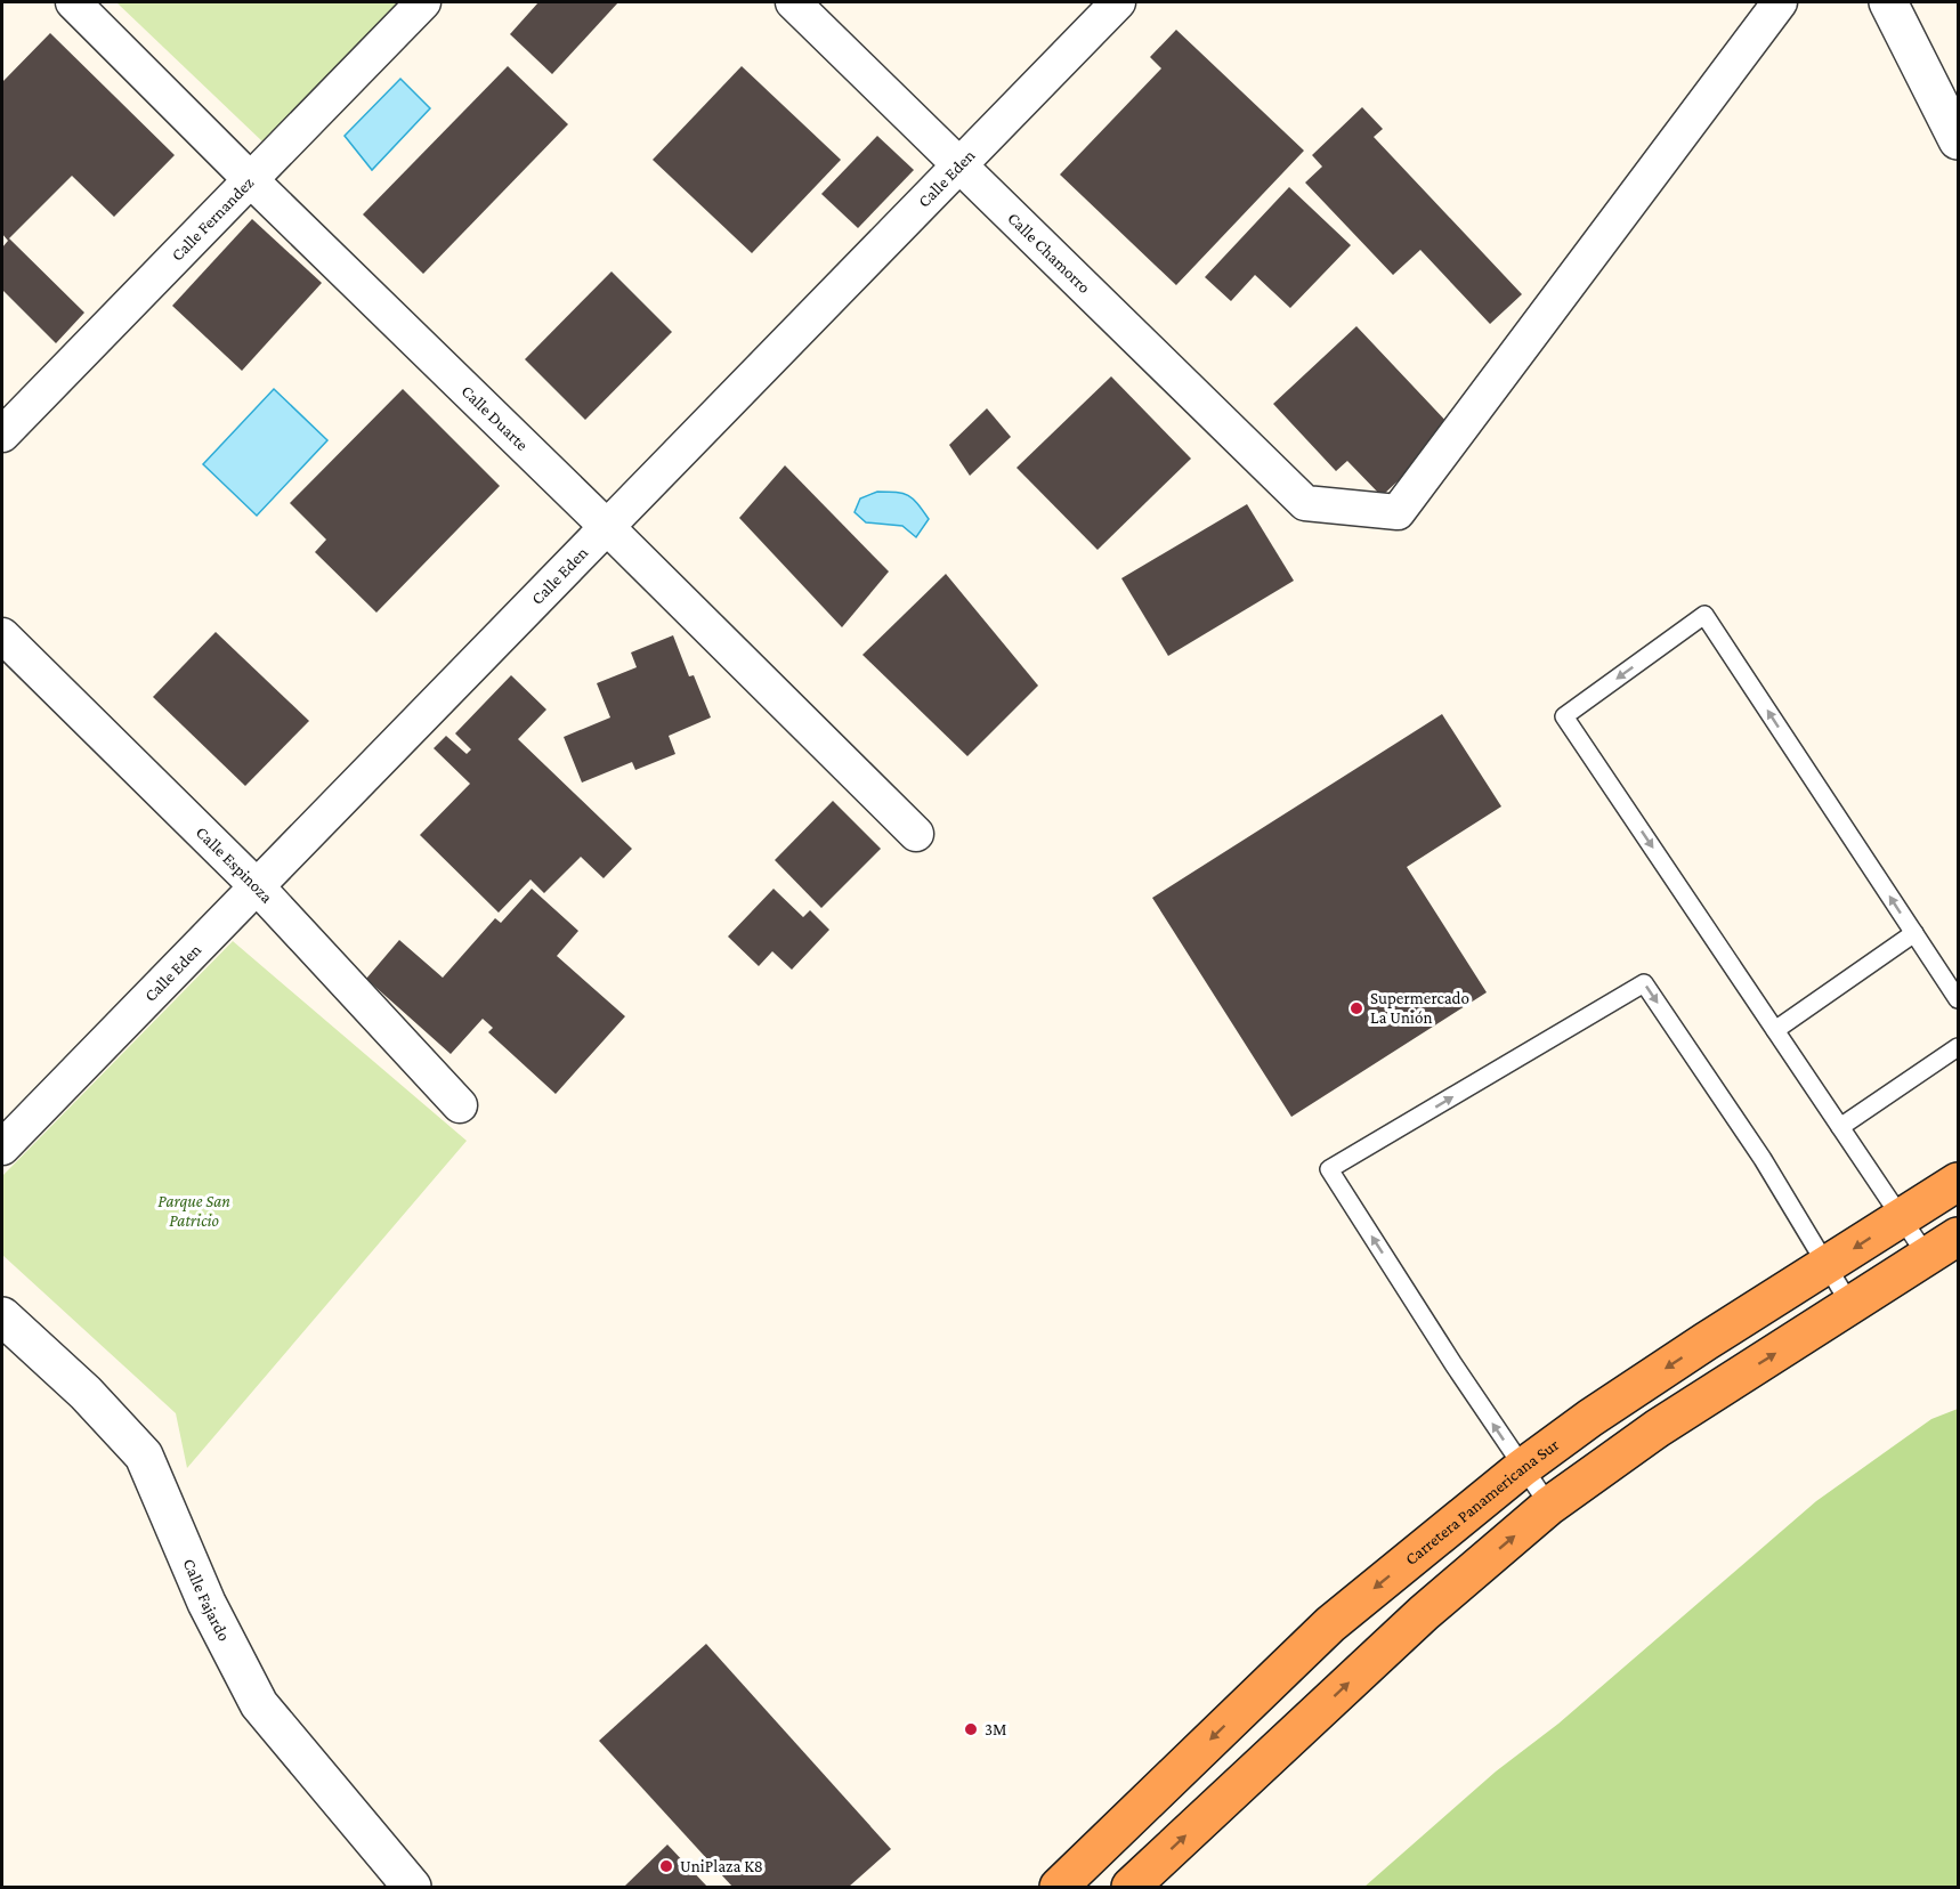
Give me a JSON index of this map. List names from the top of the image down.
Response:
{
  "streets": {
    "highway": ["Carretera Panamericana Sur"],
    "street": [
      "Calle Eden",
      "Calle Fernandez",
      "Calle Chamorro",
      "Calle Duarte",
      "Calle Espinoza",
      "Calle Fajardo"
    ]
  },
  "crossings": [
    ["Calle Eden", "Calle Chamorro"],
    ["Calle Eden", "Calle Duarte"],
    ["Calle Eden", "Calle Espinoza"],
    ["Calle Fernandez", "Calle Duarte"]
  ],
  "parks": ["Parque San Patricio"],
  "places": ["Supermercado La Unión", "3M", "UniPlaza K8"]
}
